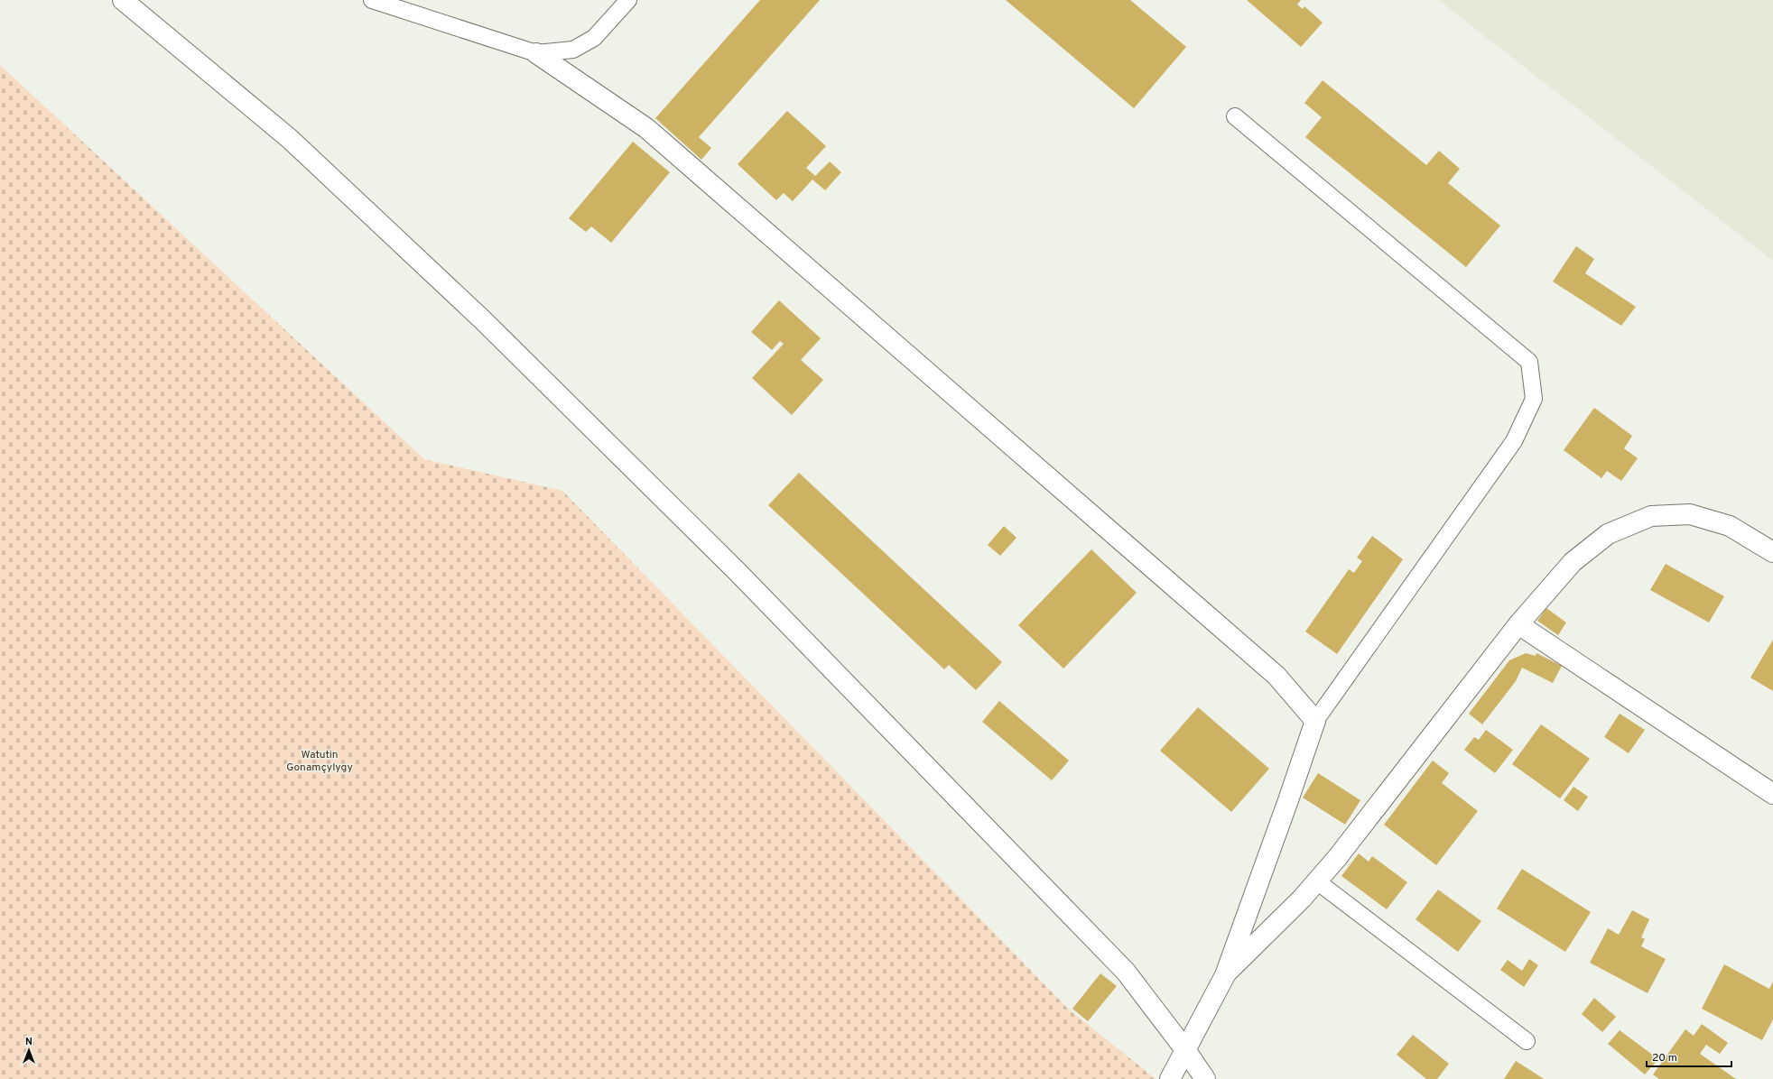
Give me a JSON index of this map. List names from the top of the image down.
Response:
{
  "parks": ["Watutin Gonamçylygy"],
  "scale_bar": "20 m",
  "north": "top"
}
